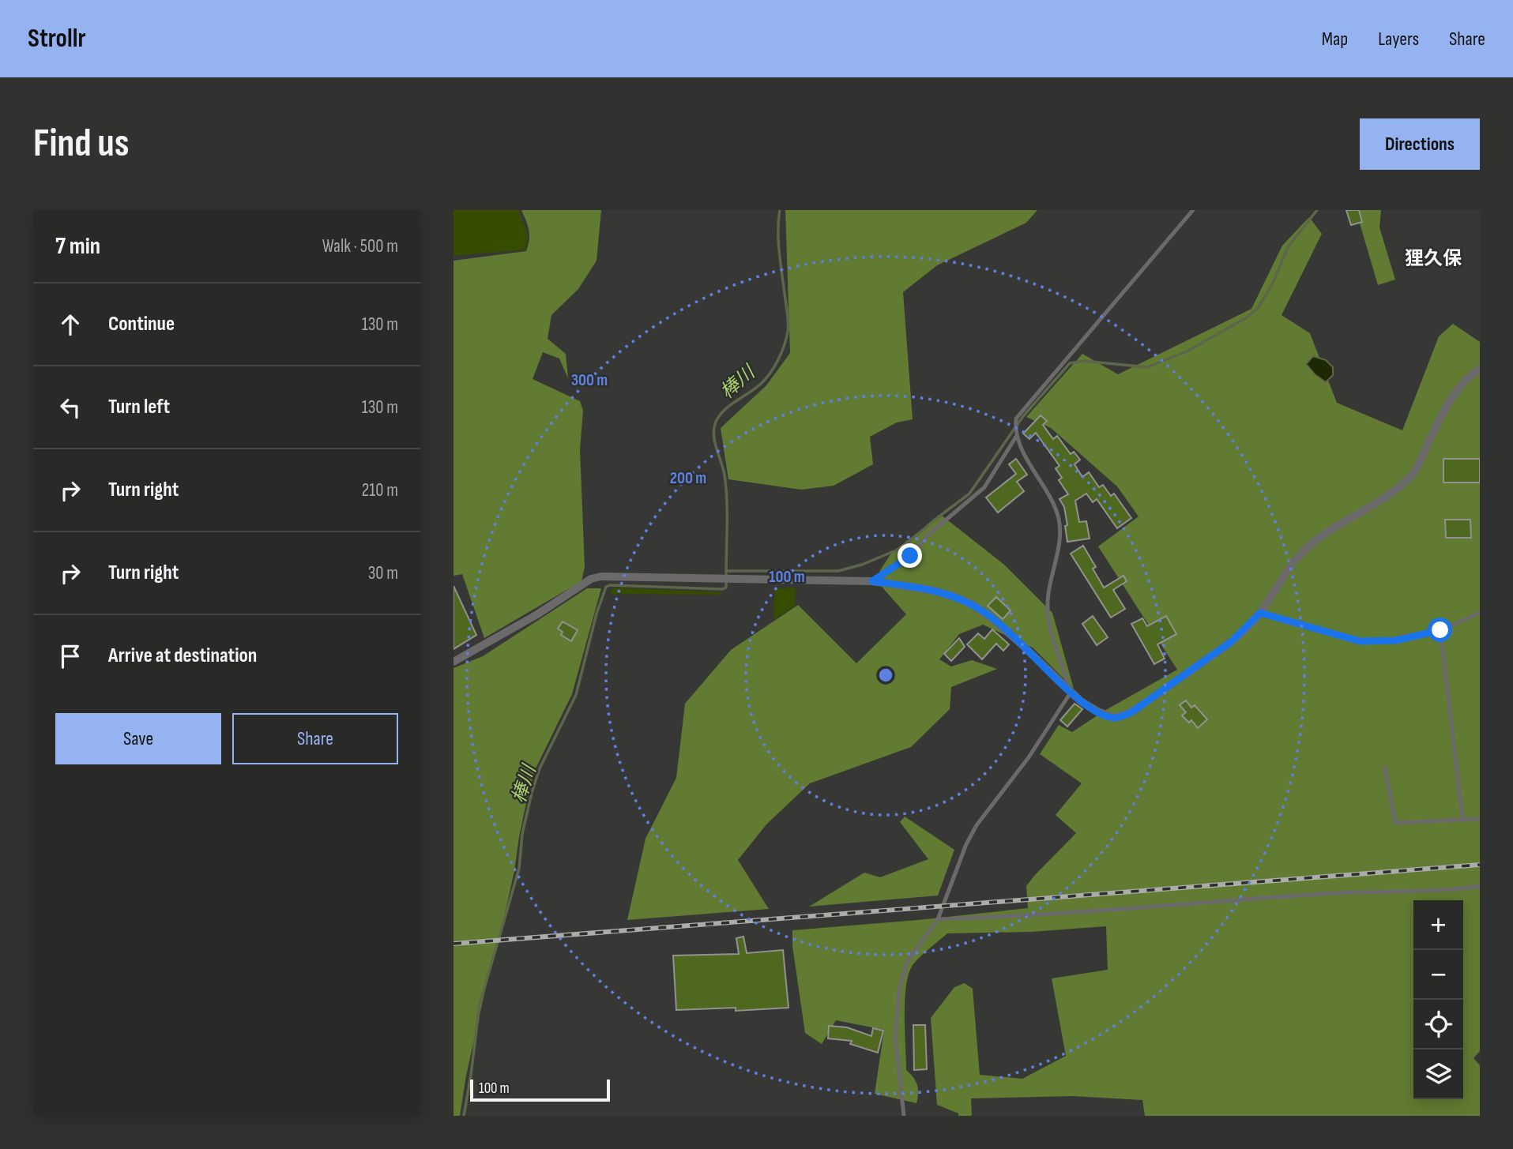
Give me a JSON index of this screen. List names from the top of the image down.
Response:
{
  "districts": ["狸久保"],
  "water": ["棒川"],
  "scale_bar": "100 m",
  "page": {
    "header": "Strollr",
    "nav": ["Map", "Layers", "Share"],
    "buttons": [
      "Directions",
      ["Save", "Share"]
    ],
    "title": "Find us",
    "heading": ["7 min", "Walk · 500 m"],
    "list": [
      ["Continue", "130 m"],
      ["Turn left", "130 m"],
      ["Turn right", "210 m"],
      ["Turn right", "30 m"],
      "Arrive at destination"
    ],
    "map_buttons": ["+", "−"],
    "scale": "100 m"
  },
  "rings": ["300 m", "200 m", "100 m"]
}
